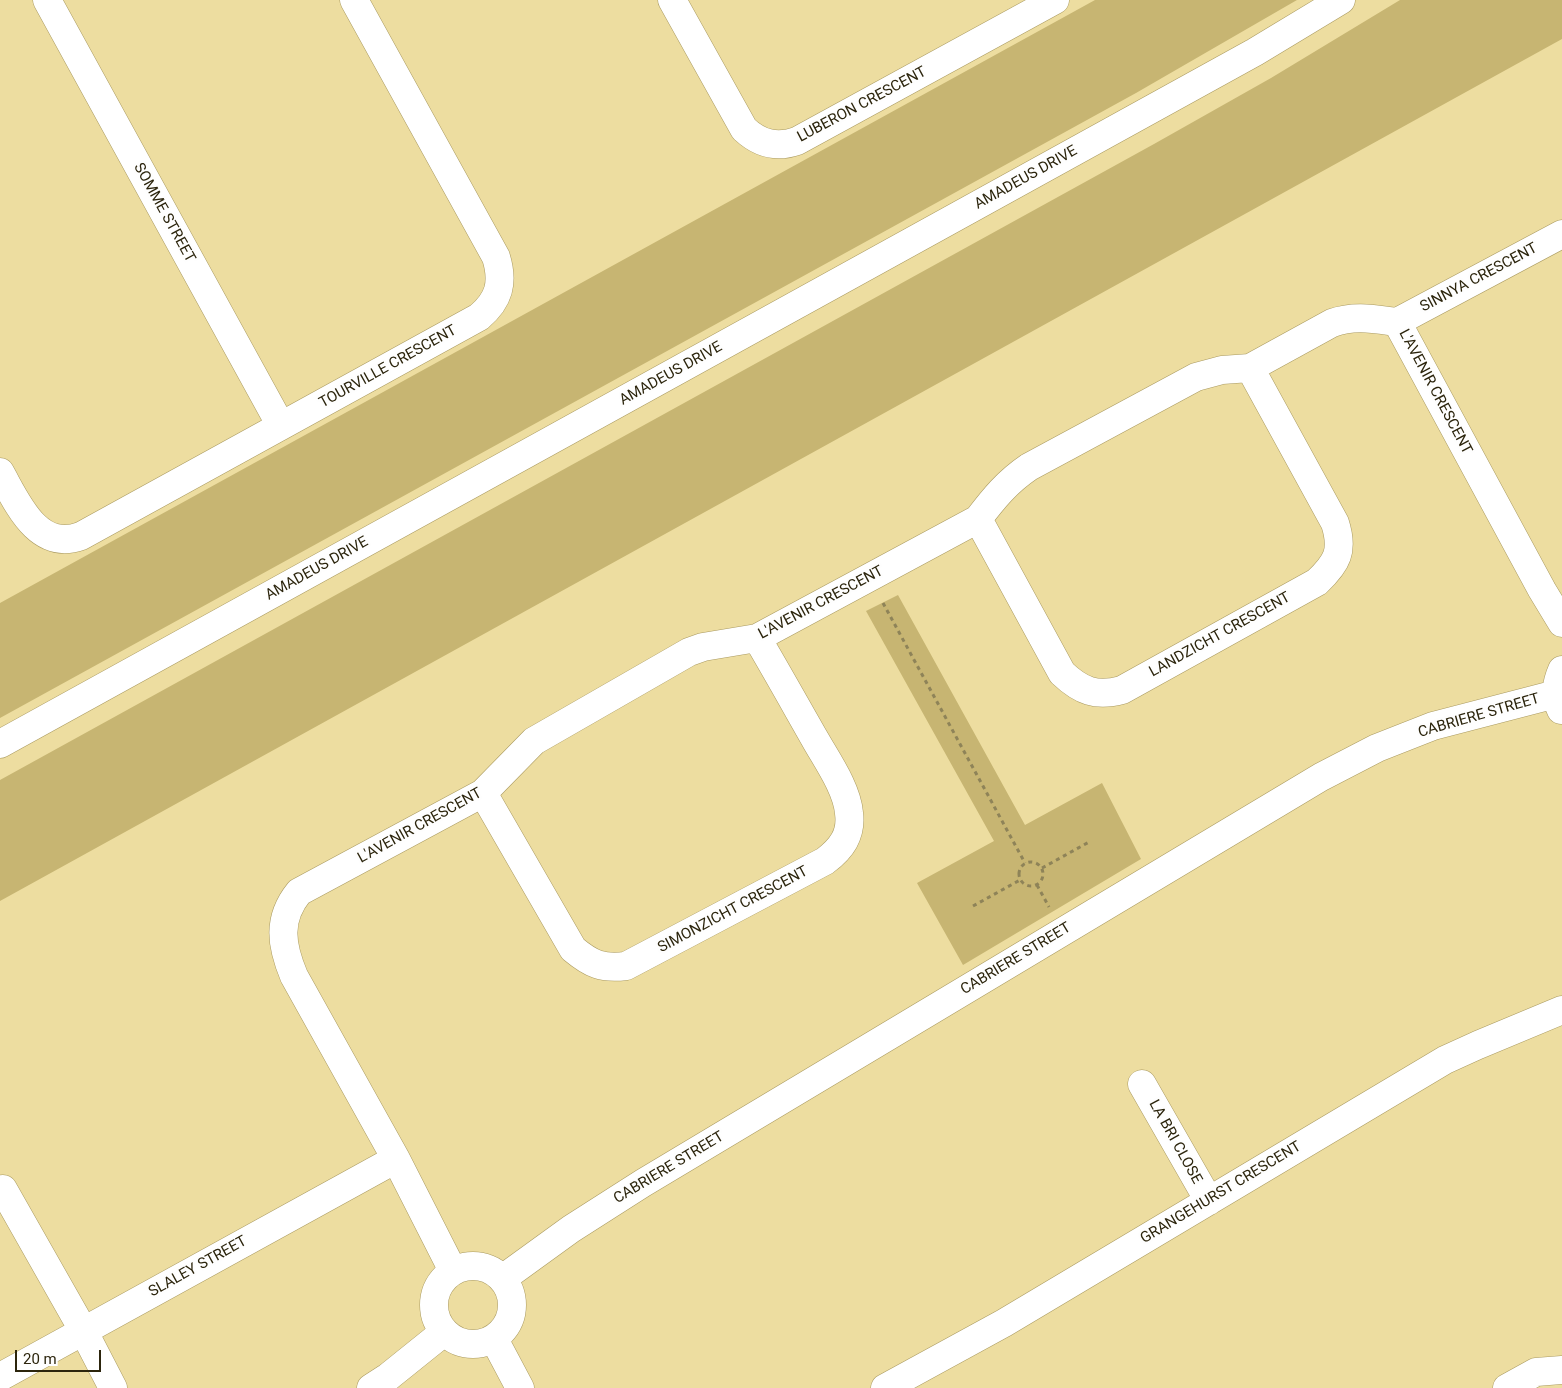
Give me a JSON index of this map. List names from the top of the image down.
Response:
{
  "streets": {
    "street": [
      "LUBERON CRESCENT",
      "AMADEUS DRIVE",
      "SOMME STREET",
      "SINNYA CRESCENT",
      "TOURVILLE CRESCENT",
      "L'AVENIR CRESCENT",
      "LANDZICHT CRESCENT",
      "CABRIERE STREET",
      "SIMONZICHT CRESCENT",
      "LA BRI CLOSE",
      "GRANGEHURST CRESCENT",
      "SLALEY STREET"
    ]
  },
  "crossings": [
    ["SOMME STREET", "TOURVILLE CRESCENT"],
    ["SINNYA CRESCENT", "L'AVENIR CRESCENT"],
    ["L'AVENIR CRESCENT", "LANDZICHT CRESCENT"],
    ["L'AVENIR CRESCENT", "CABRIERE STREET"],
    ["L'AVENIR CRESCENT", "SIMONZICHT CRESCENT"],
    ["L'AVENIR CRESCENT", "SLALEY STREET"],
    ["LA BRI CLOSE", "GRANGEHURST CRESCENT"]
  ],
  "scale_bar": "20 m"
}
